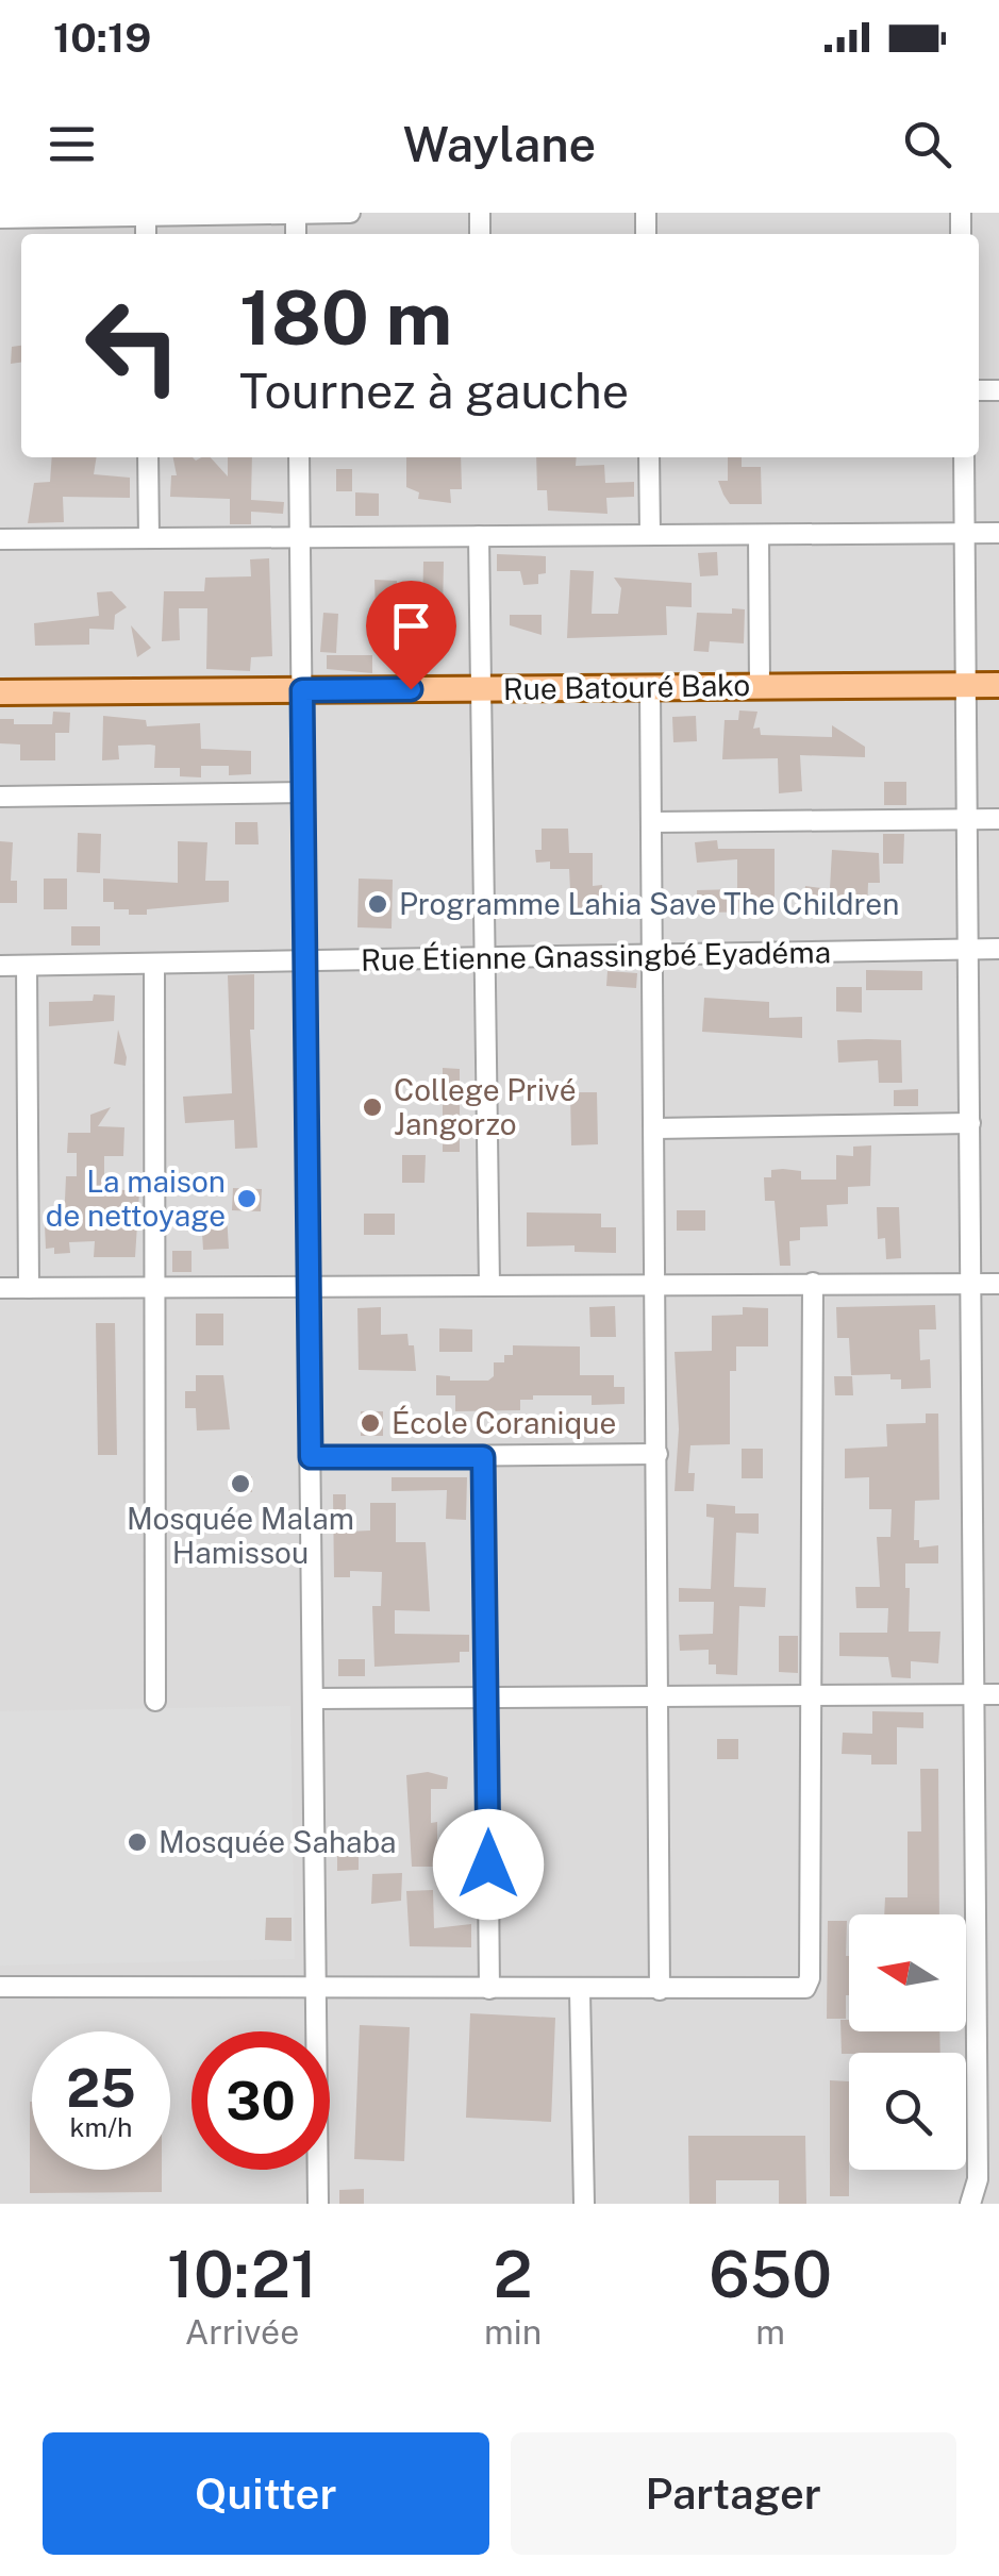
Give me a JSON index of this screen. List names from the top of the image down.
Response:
{
  "streets": {
    "main road": ["Rue Batouré Bako"],
    "street": ["Rue Étienne Gnassingbé Eyadéma"]
  },
  "places": [
    "Programme Lahia Save The Children",
    "College Privé Jangorzo",
    "La maison de nettoyage",
    "École Coranique",
    "Mosquée Malam Hamissou",
    "Mosquée Sahaba"
  ],
  "north": "left",
  "page": {
    "status": "10:19",
    "header": "Waylane",
    "turn": ["180 m", "Tournez à gauche"],
    "speed": "25 km/h",
    "limit": "30",
    "eta": [
      "10:21",
      "Arrivée",
      "2",
      "min",
      "650",
      "m"
    ],
    "buttons": ["Quitter", "Partager"]
  }
}
